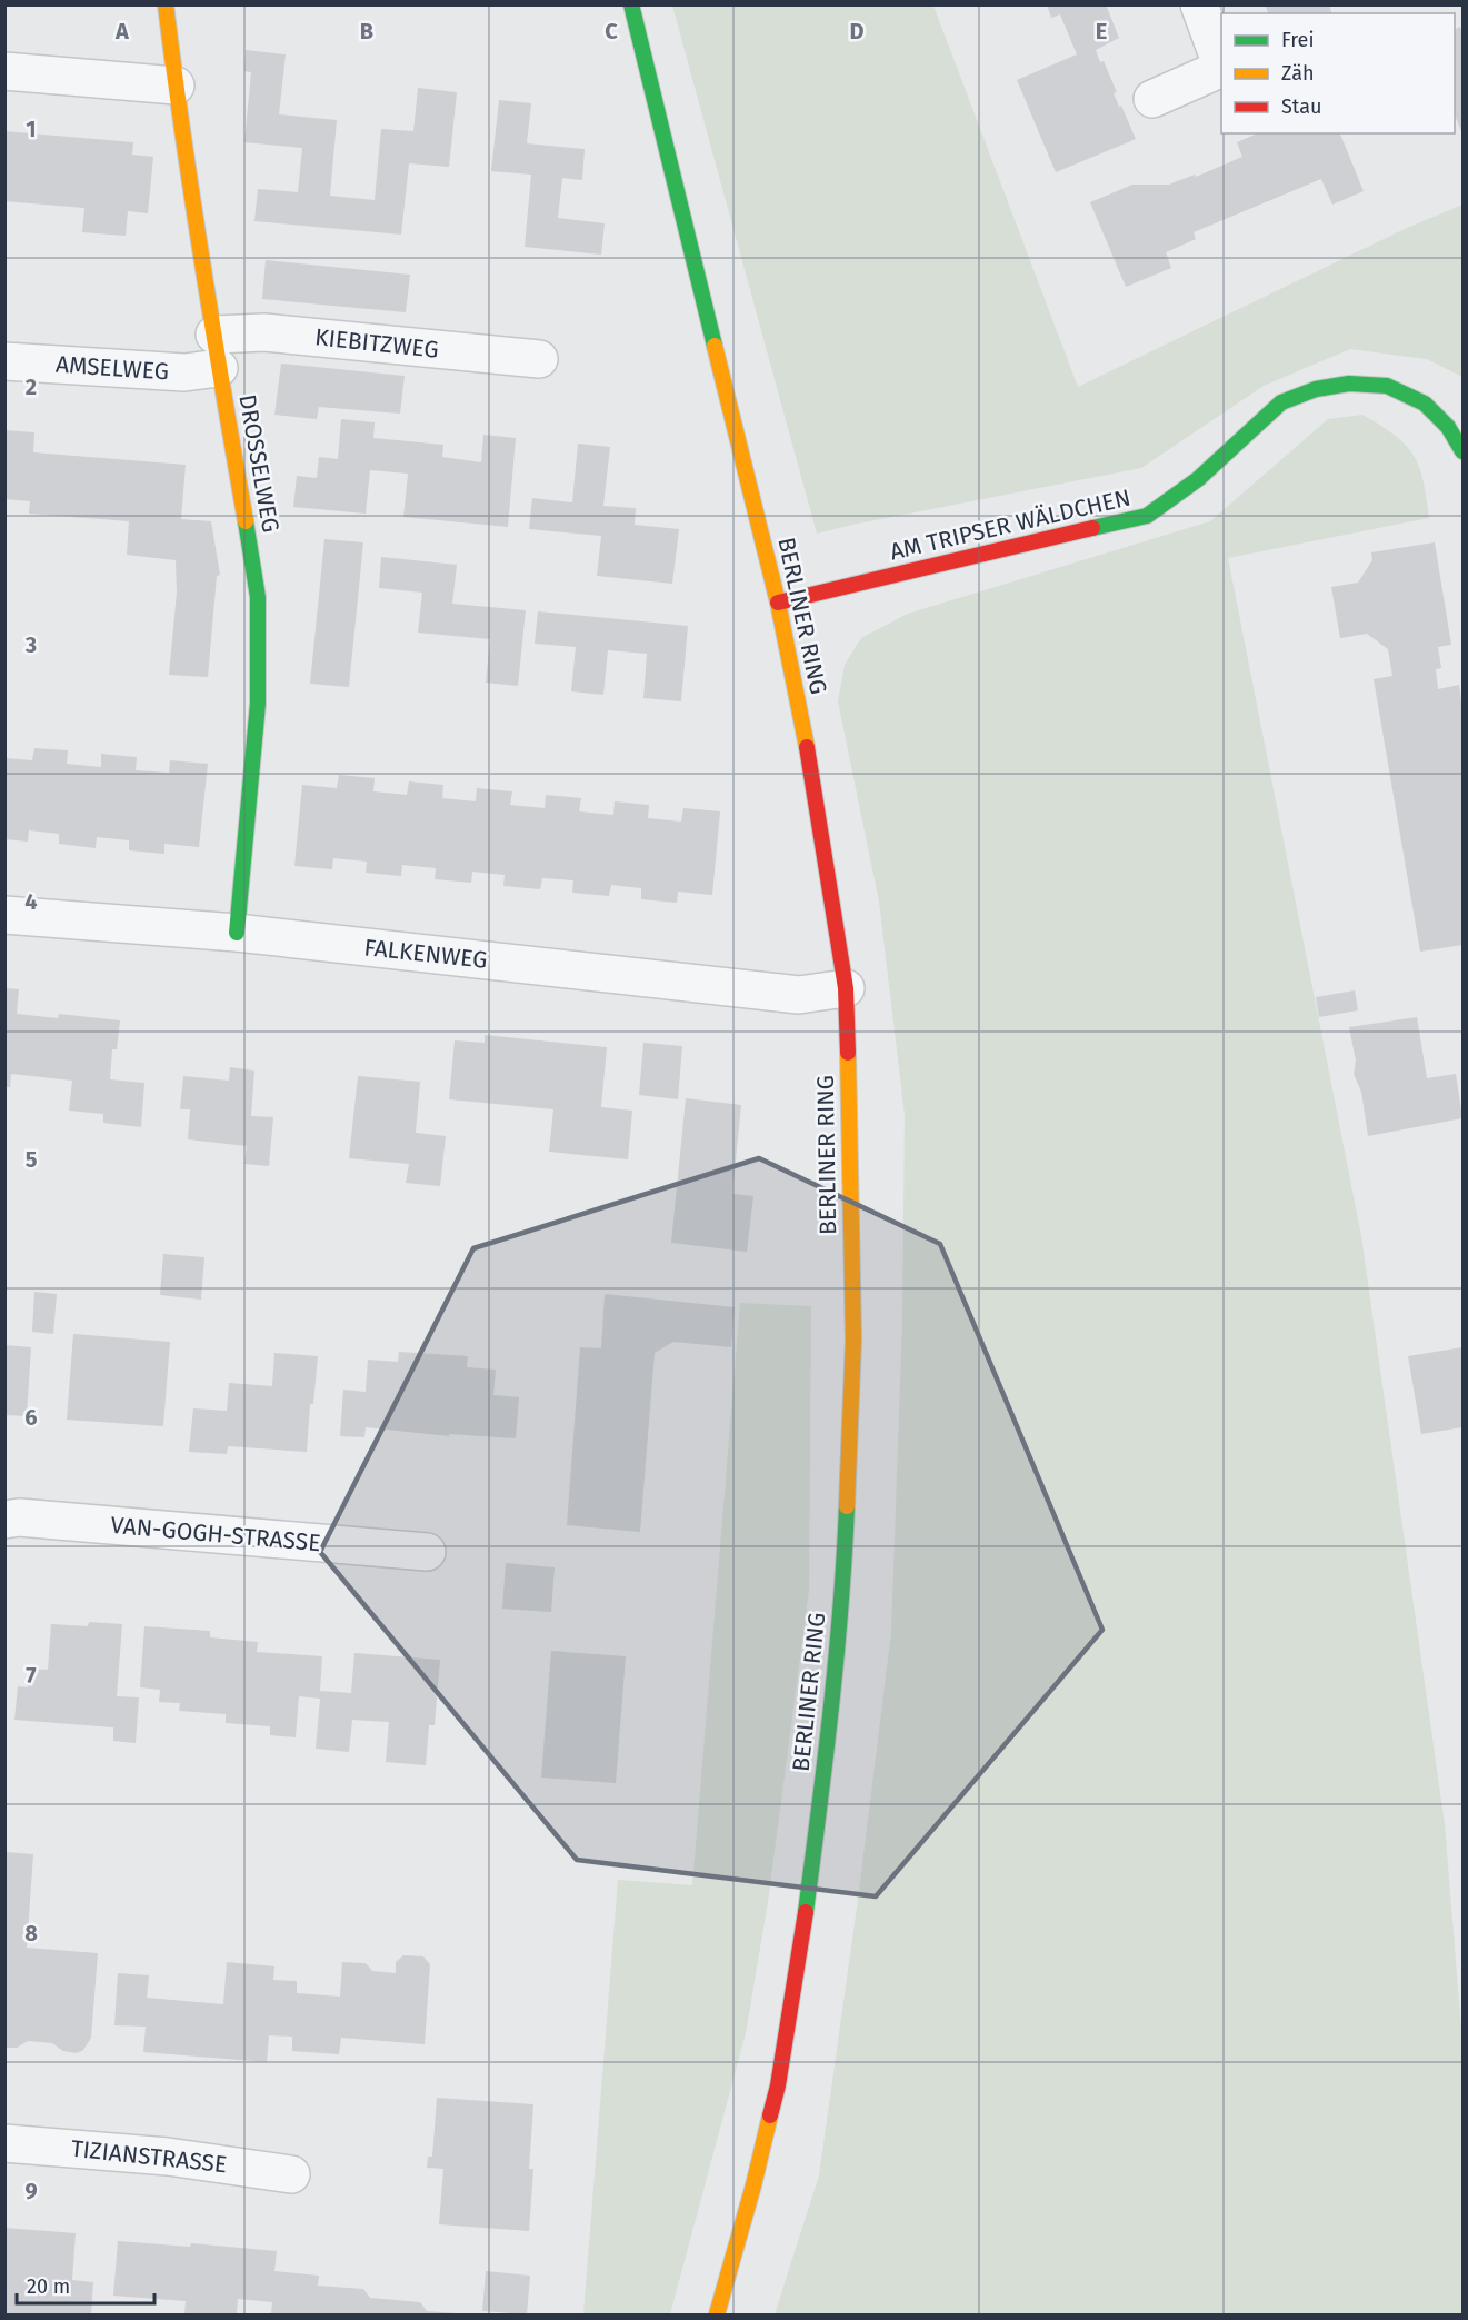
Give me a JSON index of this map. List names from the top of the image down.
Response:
{
  "streets": {
    "main road": ["DROSSELWEG", "AM TRIPSER WÄLDCHEN", "BERLINER RING"],
    "street": [
      "KIEBITZWEG",
      "AMSELWEG",
      "FALKENWEG",
      "VAN-GOGH-STRASSE",
      "TIZIANSTRASSE"
    ]
  },
  "crossings": [
    ["KIEBITZWEG", "AMSELWEG"],
    ["KIEBITZWEG", "DROSSELWEG"],
    ["AMSELWEG", "DROSSELWEG"],
    ["DROSSELWEG", "FALKENWEG"],
    ["AM TRIPSER WÄLDCHEN", "BERLINER RING"],
    ["BERLINER RING", "FALKENWEG"]
  ],
  "legend": ["Frei", "Zäh", "Stau"],
  "scale_bar": "20 m",
  "grid": {
    "columns": [
      "A",
      "B",
      "C",
      "D",
      "E"
    ],
    "rows": [
      "1",
      "2",
      "3",
      "4",
      "5",
      "6",
      "7",
      "8",
      "9"
    ]
  }
}
